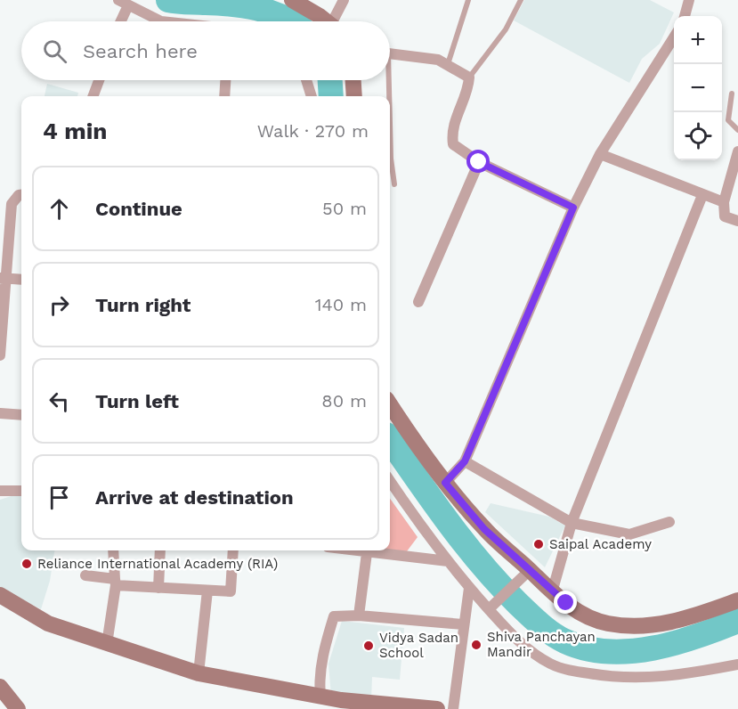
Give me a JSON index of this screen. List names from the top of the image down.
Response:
{
  "places": [
    "Saipal Academy",
    "Reliance International Academy (RIA)",
    "Shiva Panchayan Mandir",
    "Vidya Sadan School"
  ],
  "page": {
    "map_buttons": ["+", "−"],
    "search": "Search here",
    "heading": ["4 min", "Walk · 270 m"],
    "list": [
      ["Continue", "50 m"],
      ["Turn right", "140 m"],
      ["Turn left", "80 m"],
      "Arrive at destination"
    ]
  }
}
